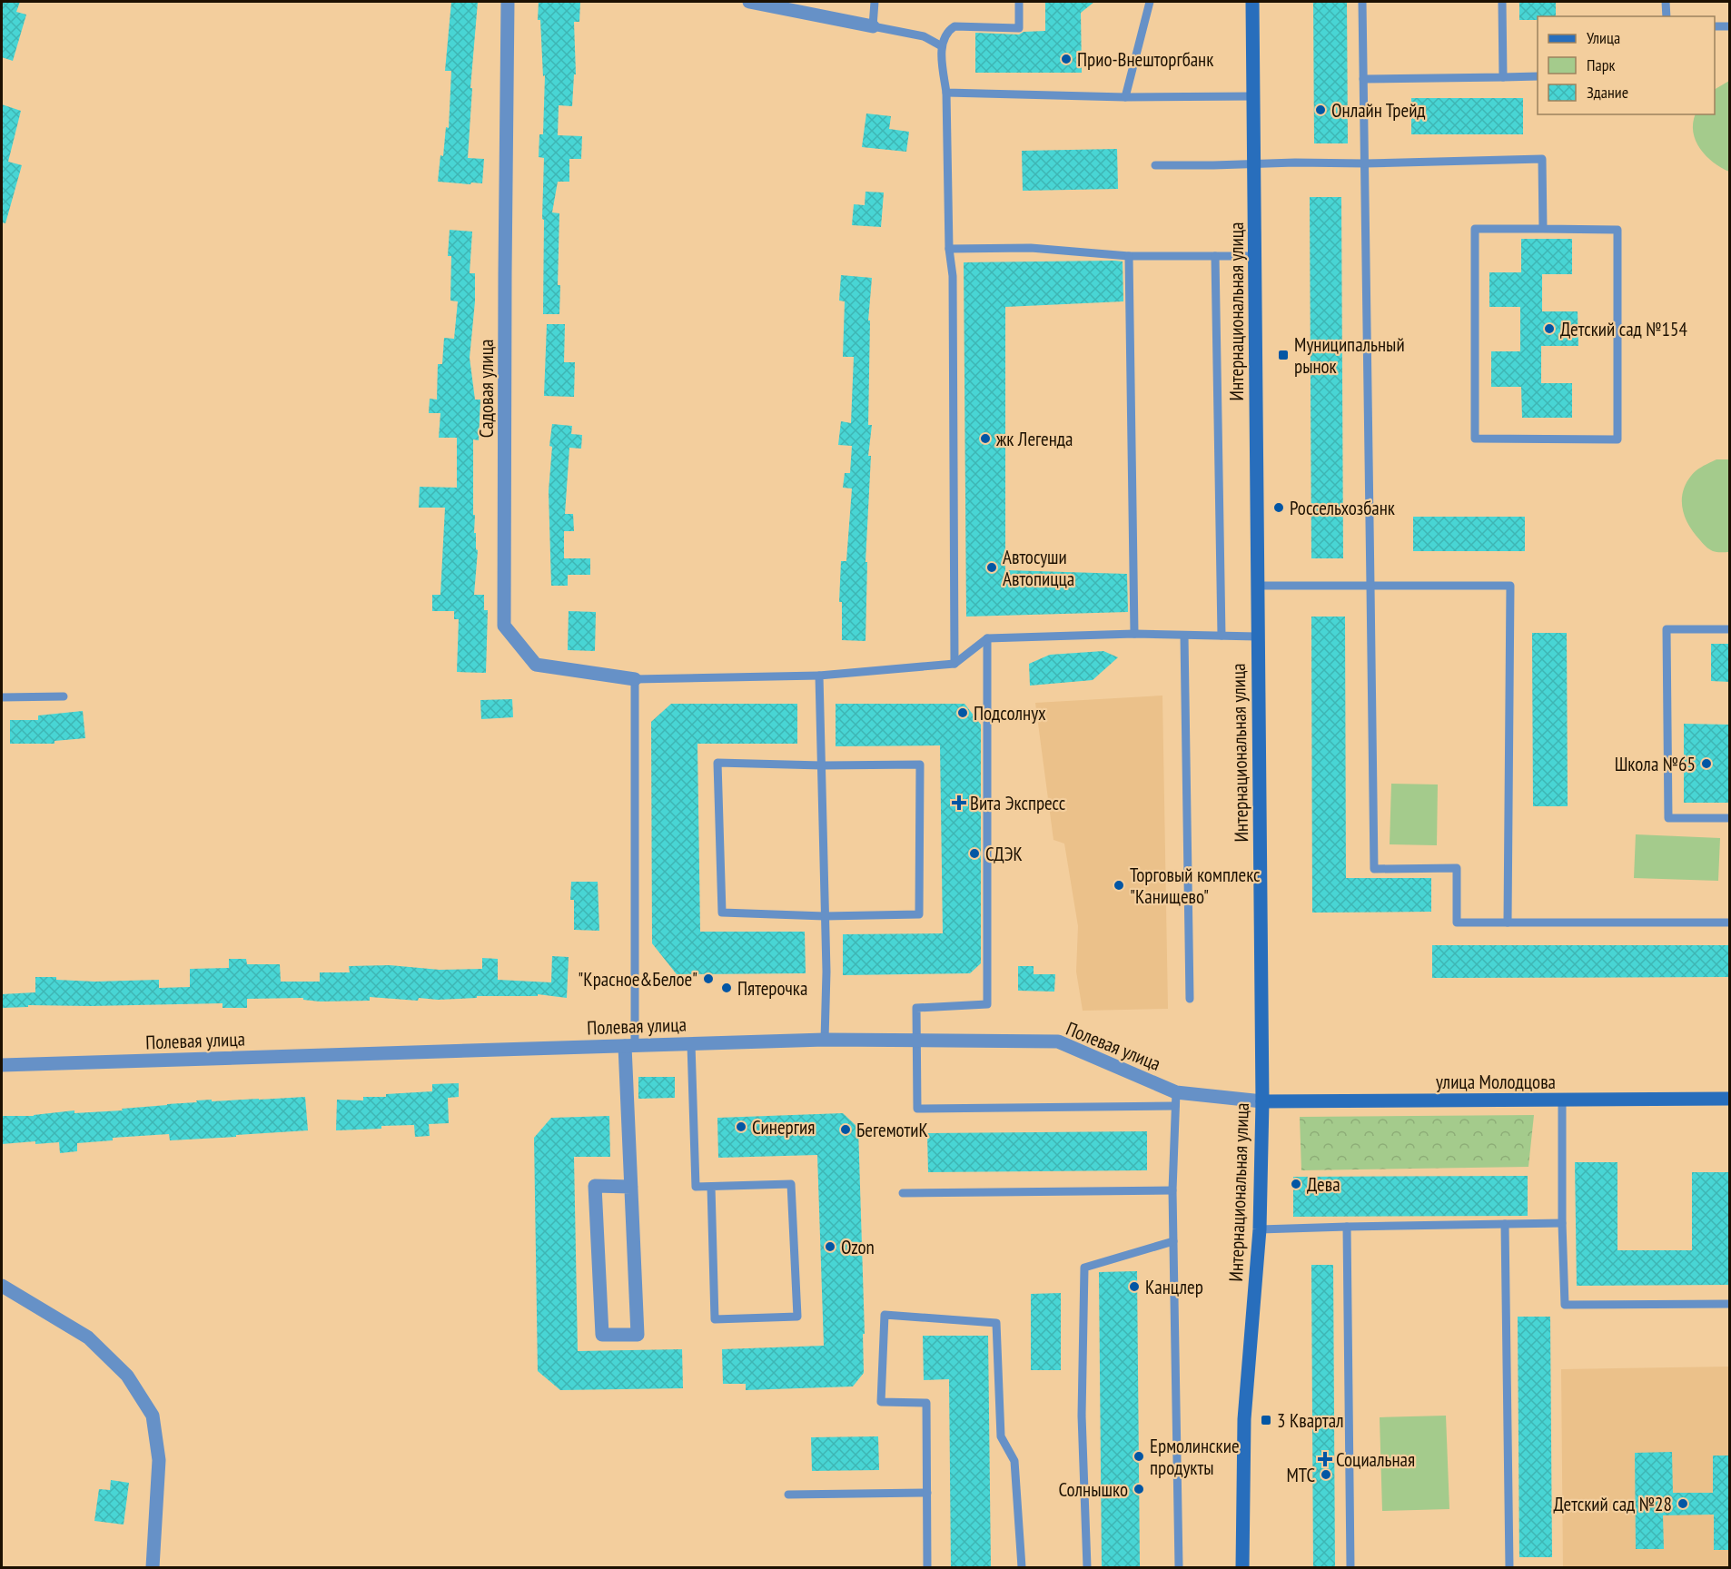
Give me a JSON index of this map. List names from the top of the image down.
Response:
{
  "streets": {
    "main road": ["Интернациональная улица", "улица Молодцова"],
    "street": ["Садовая улица", "Полевая улица"]
  },
  "crossings": [
    ["Интернациональная улица", "Полевая улица"],
    ["Интернациональная улица", "улица Молодцова"],
    ["Полевая улица", "улица Молодцова"]
  ],
  "places": {
    "other": [
      "Прио-Внешторгбанк",
      "Онлайн Трейд",
      "Детский сад №154",
      "жк Легенда",
      "Россельхозбанк",
      "Автосуши Автопицца",
      "Подсолнух",
      "Школа №65",
      "СДЭК",
      "Торговый комплекс \"Канищево\"",
      "\"Красное&Белое\"",
      "Пятерочка",
      "Синергия",
      "БегемотиК",
      "Дева",
      "Ozon",
      "Канцлер",
      "Ермолинские продукты",
      "МТС",
      "Солнышко",
      "Детский сад №28"
    ],
    "transit": ["Муниципальный рынок", "3 Квартал"],
    "health": ["Вита Экспресс", "Социальная"]
  },
  "legend": ["Улица", "Парк", "Здание"]
}
